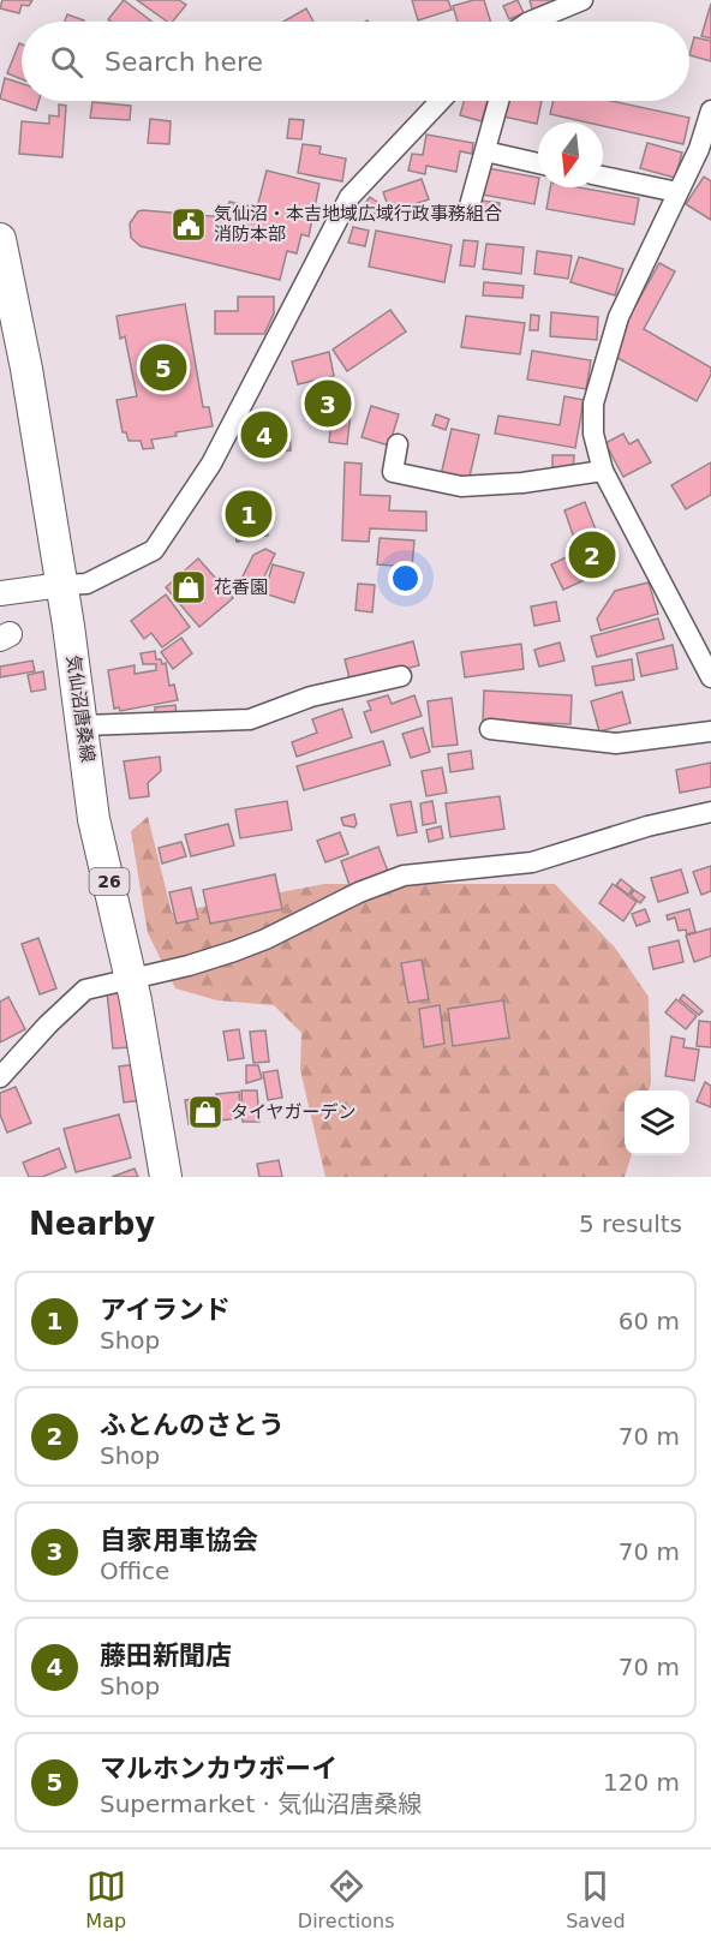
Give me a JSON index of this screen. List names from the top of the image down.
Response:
{
  "streets": {
    "main road": ["気仙沼唐桑線", "26"]
  },
  "places": {
    "public building": ["気仙沼・本吉地域広域行政事務組合 消防本部"],
    "shop": ["花香園", "タイヤガーデン"]
  },
  "north": "bottom",
  "page": {
    "search": "Search here",
    "pins": [
      "5",
      "3",
      "4",
      "1",
      "2"
    ],
    "heading": ["Nearby", "5 results"],
    "list": [
      {
        "mark": "1",
        "name": "アイランド",
        "note": "Shop",
        "value": "60 m"
      },
      {
        "mark": "2",
        "name": "ふとんのさとう",
        "note": "Shop",
        "value": "70 m"
      },
      {
        "mark": "3",
        "name": "自家用車協会",
        "note": "Office",
        "value": "70 m"
      },
      {
        "mark": "4",
        "name": "藤田新聞店",
        "note": "Shop",
        "value": "70 m"
      },
      {
        "mark": "5",
        "name": "マルホンカウボーイ",
        "note": "Supermarket · 気仙沼唐桑線",
        "value": "120 m"
      }
    ],
    "nav": ["Map", "Directions", "Saved"]
  }
}
